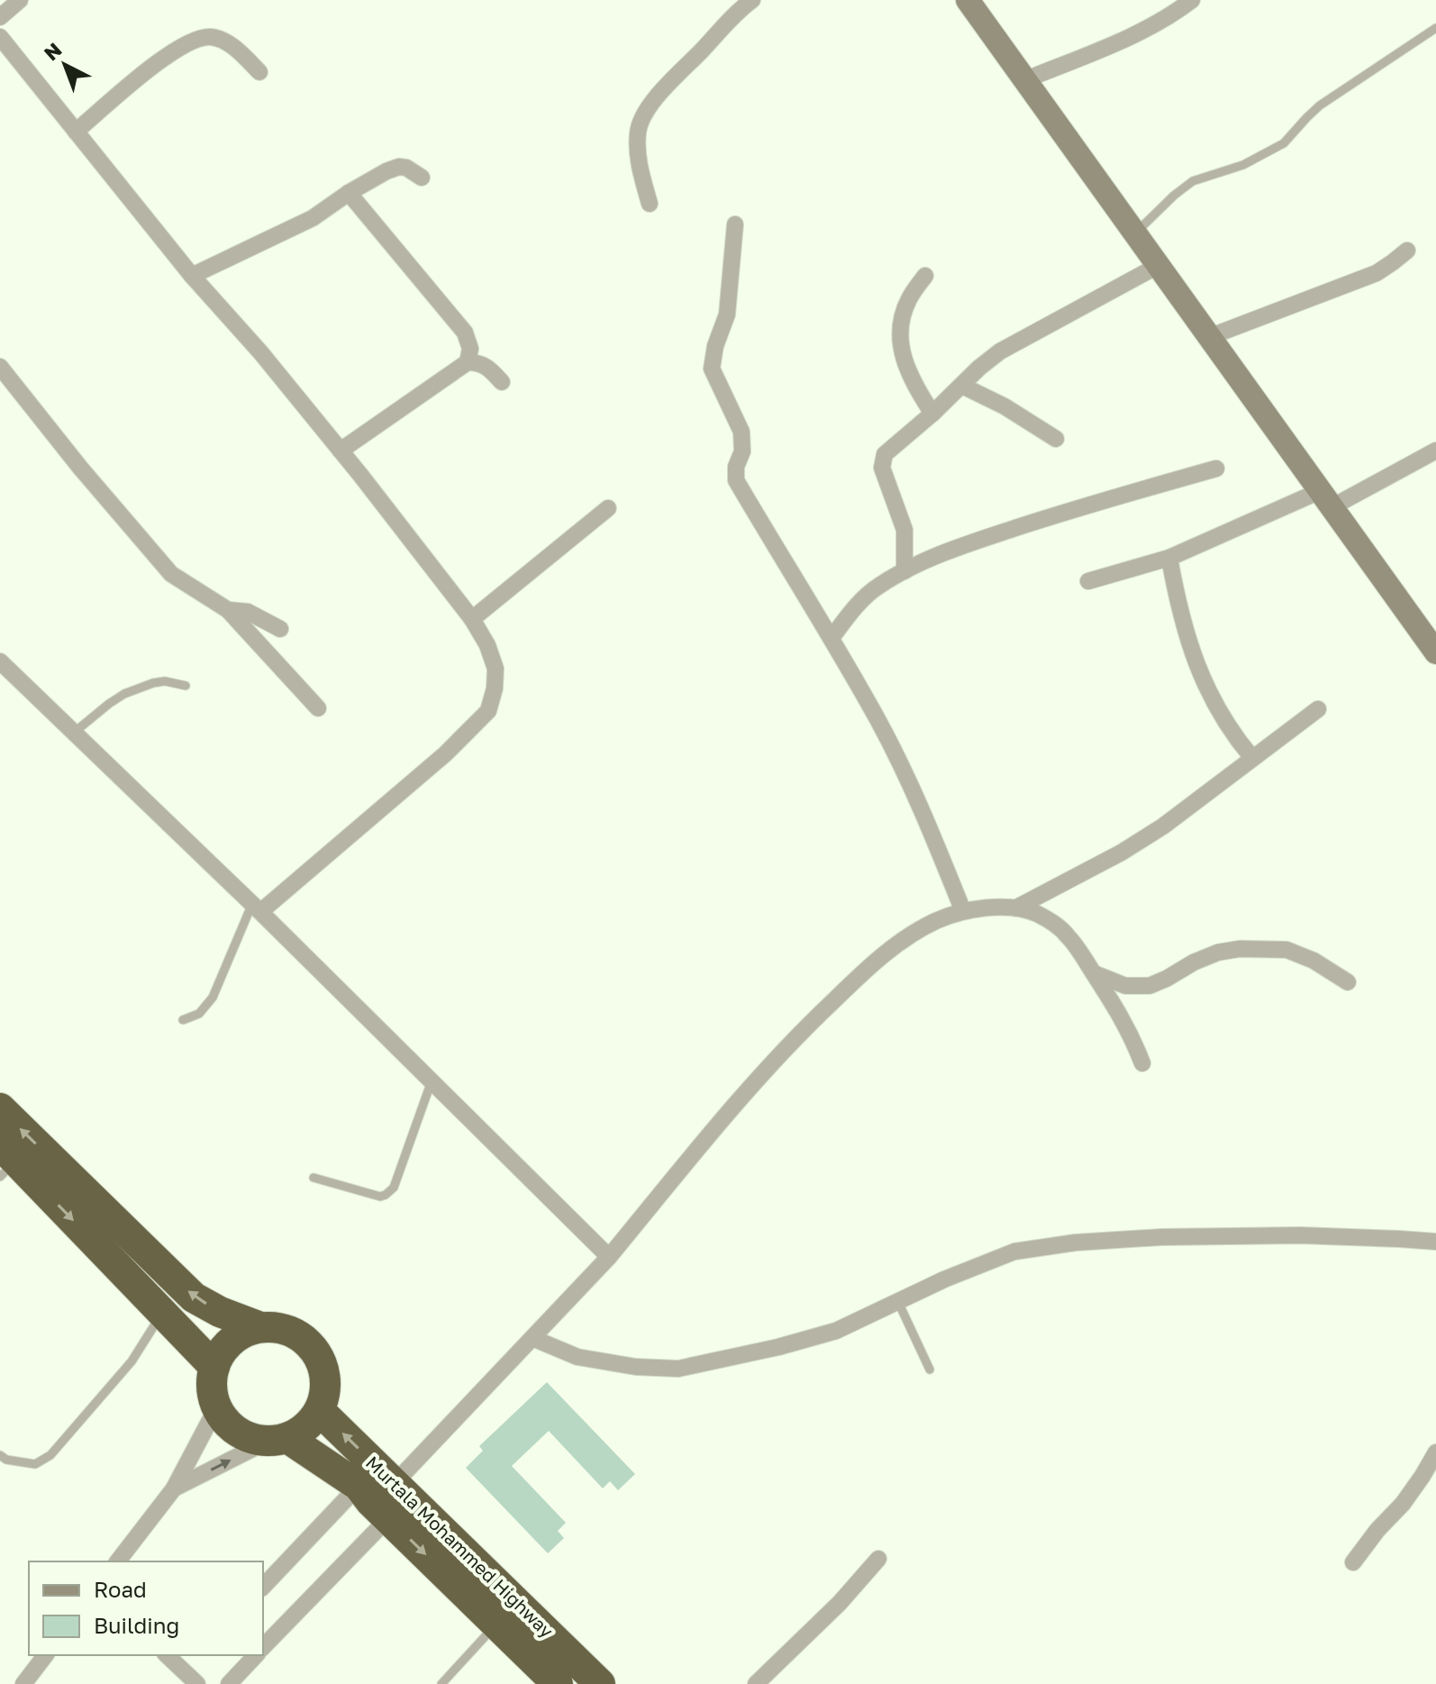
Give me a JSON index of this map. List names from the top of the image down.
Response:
{
  "streets": {
    "highway": ["Murtala Mohammed Highway"]
  },
  "legend": ["Road", "Building"],
  "north": "top left"
}
